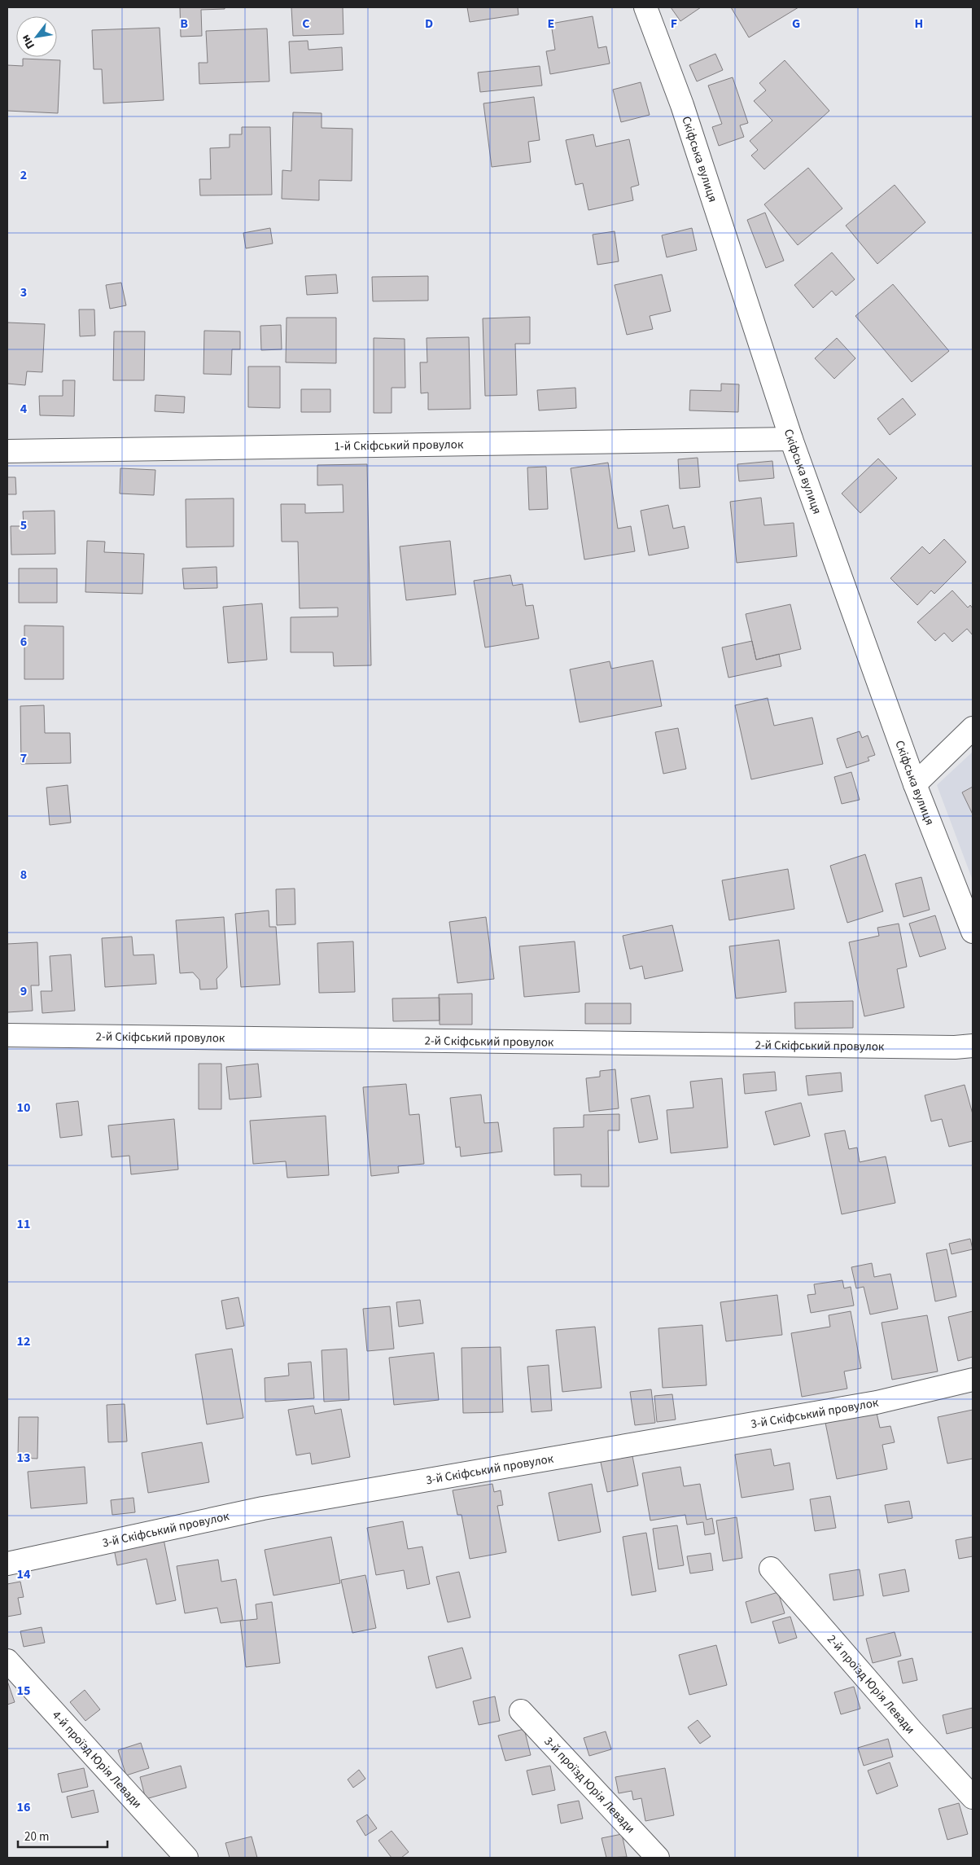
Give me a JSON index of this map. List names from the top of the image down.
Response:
{
  "streets": {
    "street": [
      "Скіфська вулиця",
      "1-й Скіфський провулок",
      "2-й Скіфський провулок",
      "3-й Скіфський провулок",
      "2-й проїзд Юрія Левади",
      "4-й проїзд Юрія Левади",
      "3-й проїзд Юрія Левади"
    ]
  },
  "crossings": [
    ["Скіфська вулиця", "1-й Скіфський провулок"]
  ],
  "scale_bar": "20 m",
  "north": "bottom left",
  "grid": {
    "columns": [
      "B",
      "C",
      "D",
      "E",
      "F",
      "G",
      "H"
    ],
    "rows": [
      "2",
      "3",
      "4",
      "5",
      "6",
      "7",
      "8",
      "9",
      "10",
      "11",
      "12",
      "13",
      "14",
      "15",
      "16"
    ]
  }
}
